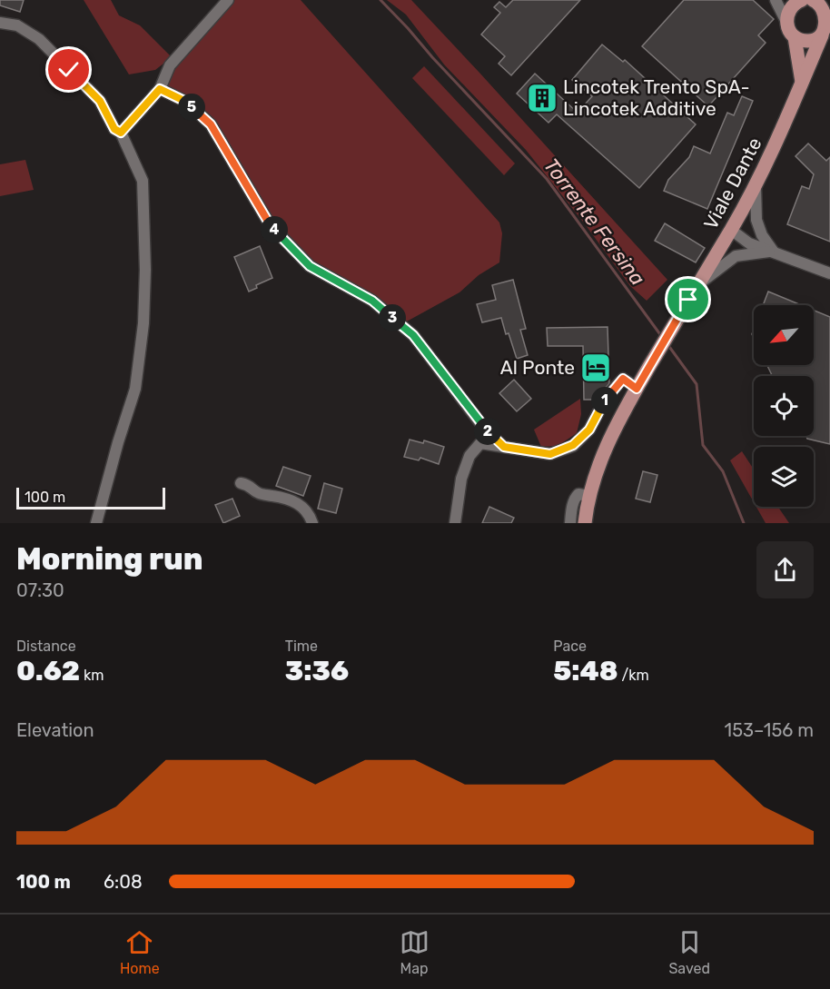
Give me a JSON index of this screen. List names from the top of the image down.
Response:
{
  "streets": {
    "main road": ["Viale Dante"]
  },
  "water": ["Torrente Fersina"],
  "places": {
    "building": ["Lincotek Trento SpA- Lincotek Additive"],
    "hotel": ["Al Ponte"]
  },
  "scale_bar": "100 m",
  "north": "bottom left",
  "page": {
    "pins": [
      "5",
      "4",
      "3",
      "1",
      "2"
    ],
    "scale": "100 m",
    "heading": ["Morning run", "07:30"],
    "stats": [
      ["Distance", "0.62 km"],
      ["Time", "3:36"],
      ["Pace", "5:48 /km"]
    ],
    "chart": ["Elevation", "153–156 m"],
    "list": [
      {
        "name": "100 m",
        "note": "6:08"
      }
    ],
    "tabs": ["Home", "Map", "Saved"]
  }
}
